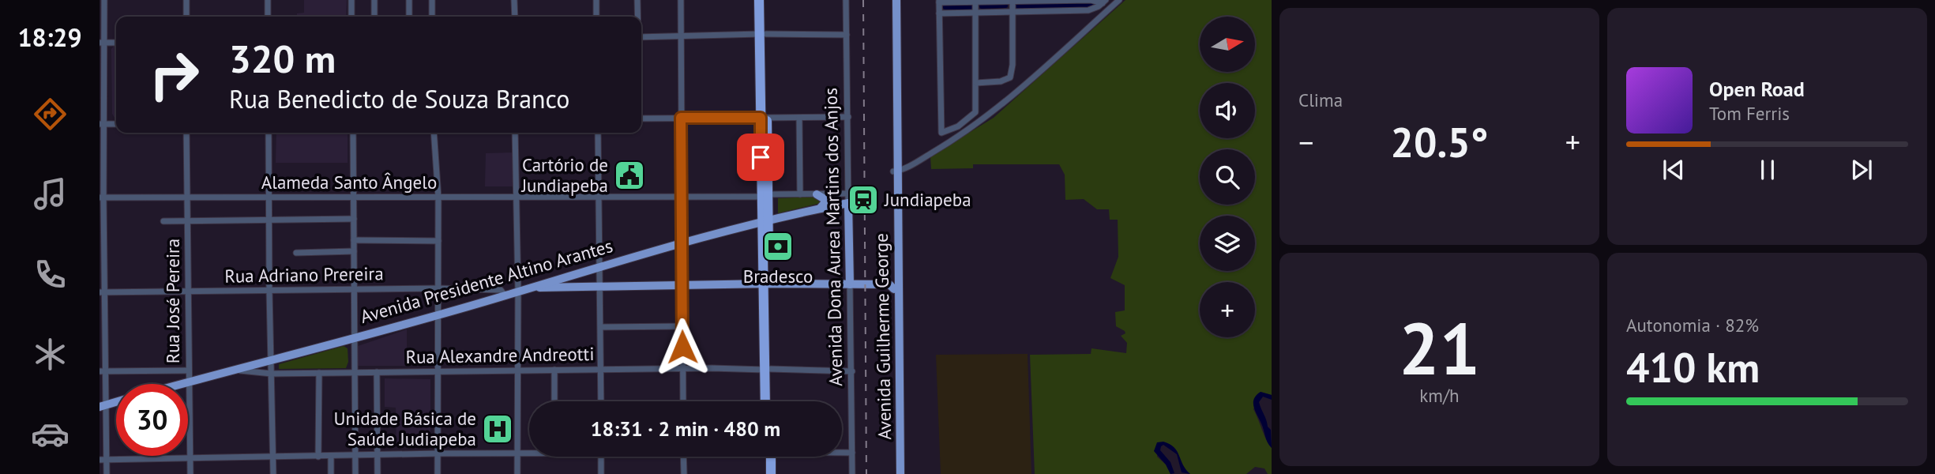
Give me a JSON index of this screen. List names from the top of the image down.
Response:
{
  "streets": {
    "main road": ["Avenida Dona Aurea Martins dos Anjos", "Avenida Presidente Altino Arantes", "Avenida Guilherme George"],
    "street": [
      "Alameda Santo Ângelo",
      "Rua Adriano Prereira",
      "Rua José Pereira",
      "Rua Alexandre Andreotti"
    ]
  },
  "crossings": [
    ["Alameda Santo Ângelo", "Avenida Dona Aurea Martins dos Anjos"],
    ["Alameda Santo Ângelo", "Avenida Presidente Altino Arantes"],
    ["Alameda Santo Ângelo", "Rua José Pereira"],
    ["Avenida Dona Aurea Martins dos Anjos", "Avenida Presidente Altino Arantes"],
    ["Avenida Dona Aurea Martins dos Anjos", "Rua Alexandre Andreotti"],
    ["Rua Adriano Prereira", "Avenida Presidente Altino Arantes"],
    ["Rua Adriano Prereira", "Rua José Pereira"],
    ["Avenida Presidente Altino Arantes", "Rua José Pereira"],
    ["Avenida Presidente Altino Arantes", "Rua Alexandre Andreotti"]
  ],
  "places": {
    "public building": ["Cartório de Jundiapeba"],
    "station": ["Jundiapeba"],
    "bank": ["Bradesco"],
    "hospital": ["Unidade Básica de Saúde Judiapeba"]
  },
  "north": "right",
  "page": {
    "tabs": "18:29",
    "tile": [
      "Clima",
      ["21", "km/h"],
      ["Autonomia · 82%", "410 km"]
    ],
    "map_buttons": "+",
    "turn": ["320 m", "Rua Benedicto de Souza Branco"],
    "song": ["Open Road", "Tom Ferris"],
    "heat": ["−", "20.5°", "+"],
    "limit": "30",
    "trip": "18:31 · 2 min · 480 m"
  }
}
